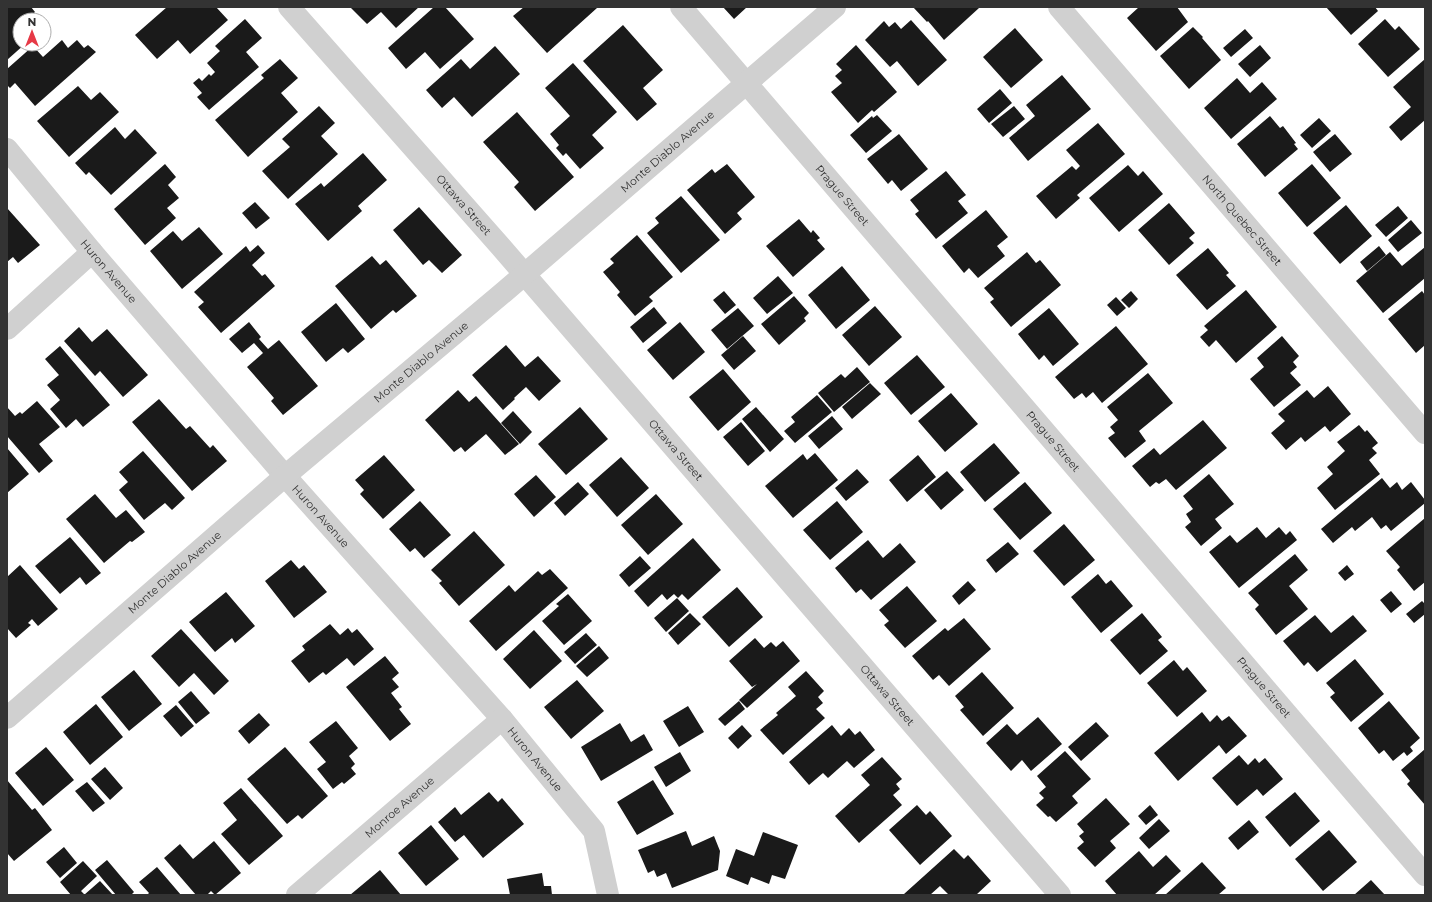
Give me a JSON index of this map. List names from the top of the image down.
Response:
{
  "streets": {
    "street": [
      "Monte Diablo Avenue",
      "Prague Street",
      "Ottawa Street",
      "North Quebec Street",
      "Huron Avenue",
      "Monroe Avenue"
    ]
  },
  "crossings": [
    ["Monte Diablo Avenue", "Prague Street"],
    ["Monte Diablo Avenue", "Ottawa Street"],
    ["Monte Diablo Avenue", "Huron Avenue"],
    ["Huron Avenue", "Monroe Avenue"]
  ],
  "north": "top"
}
